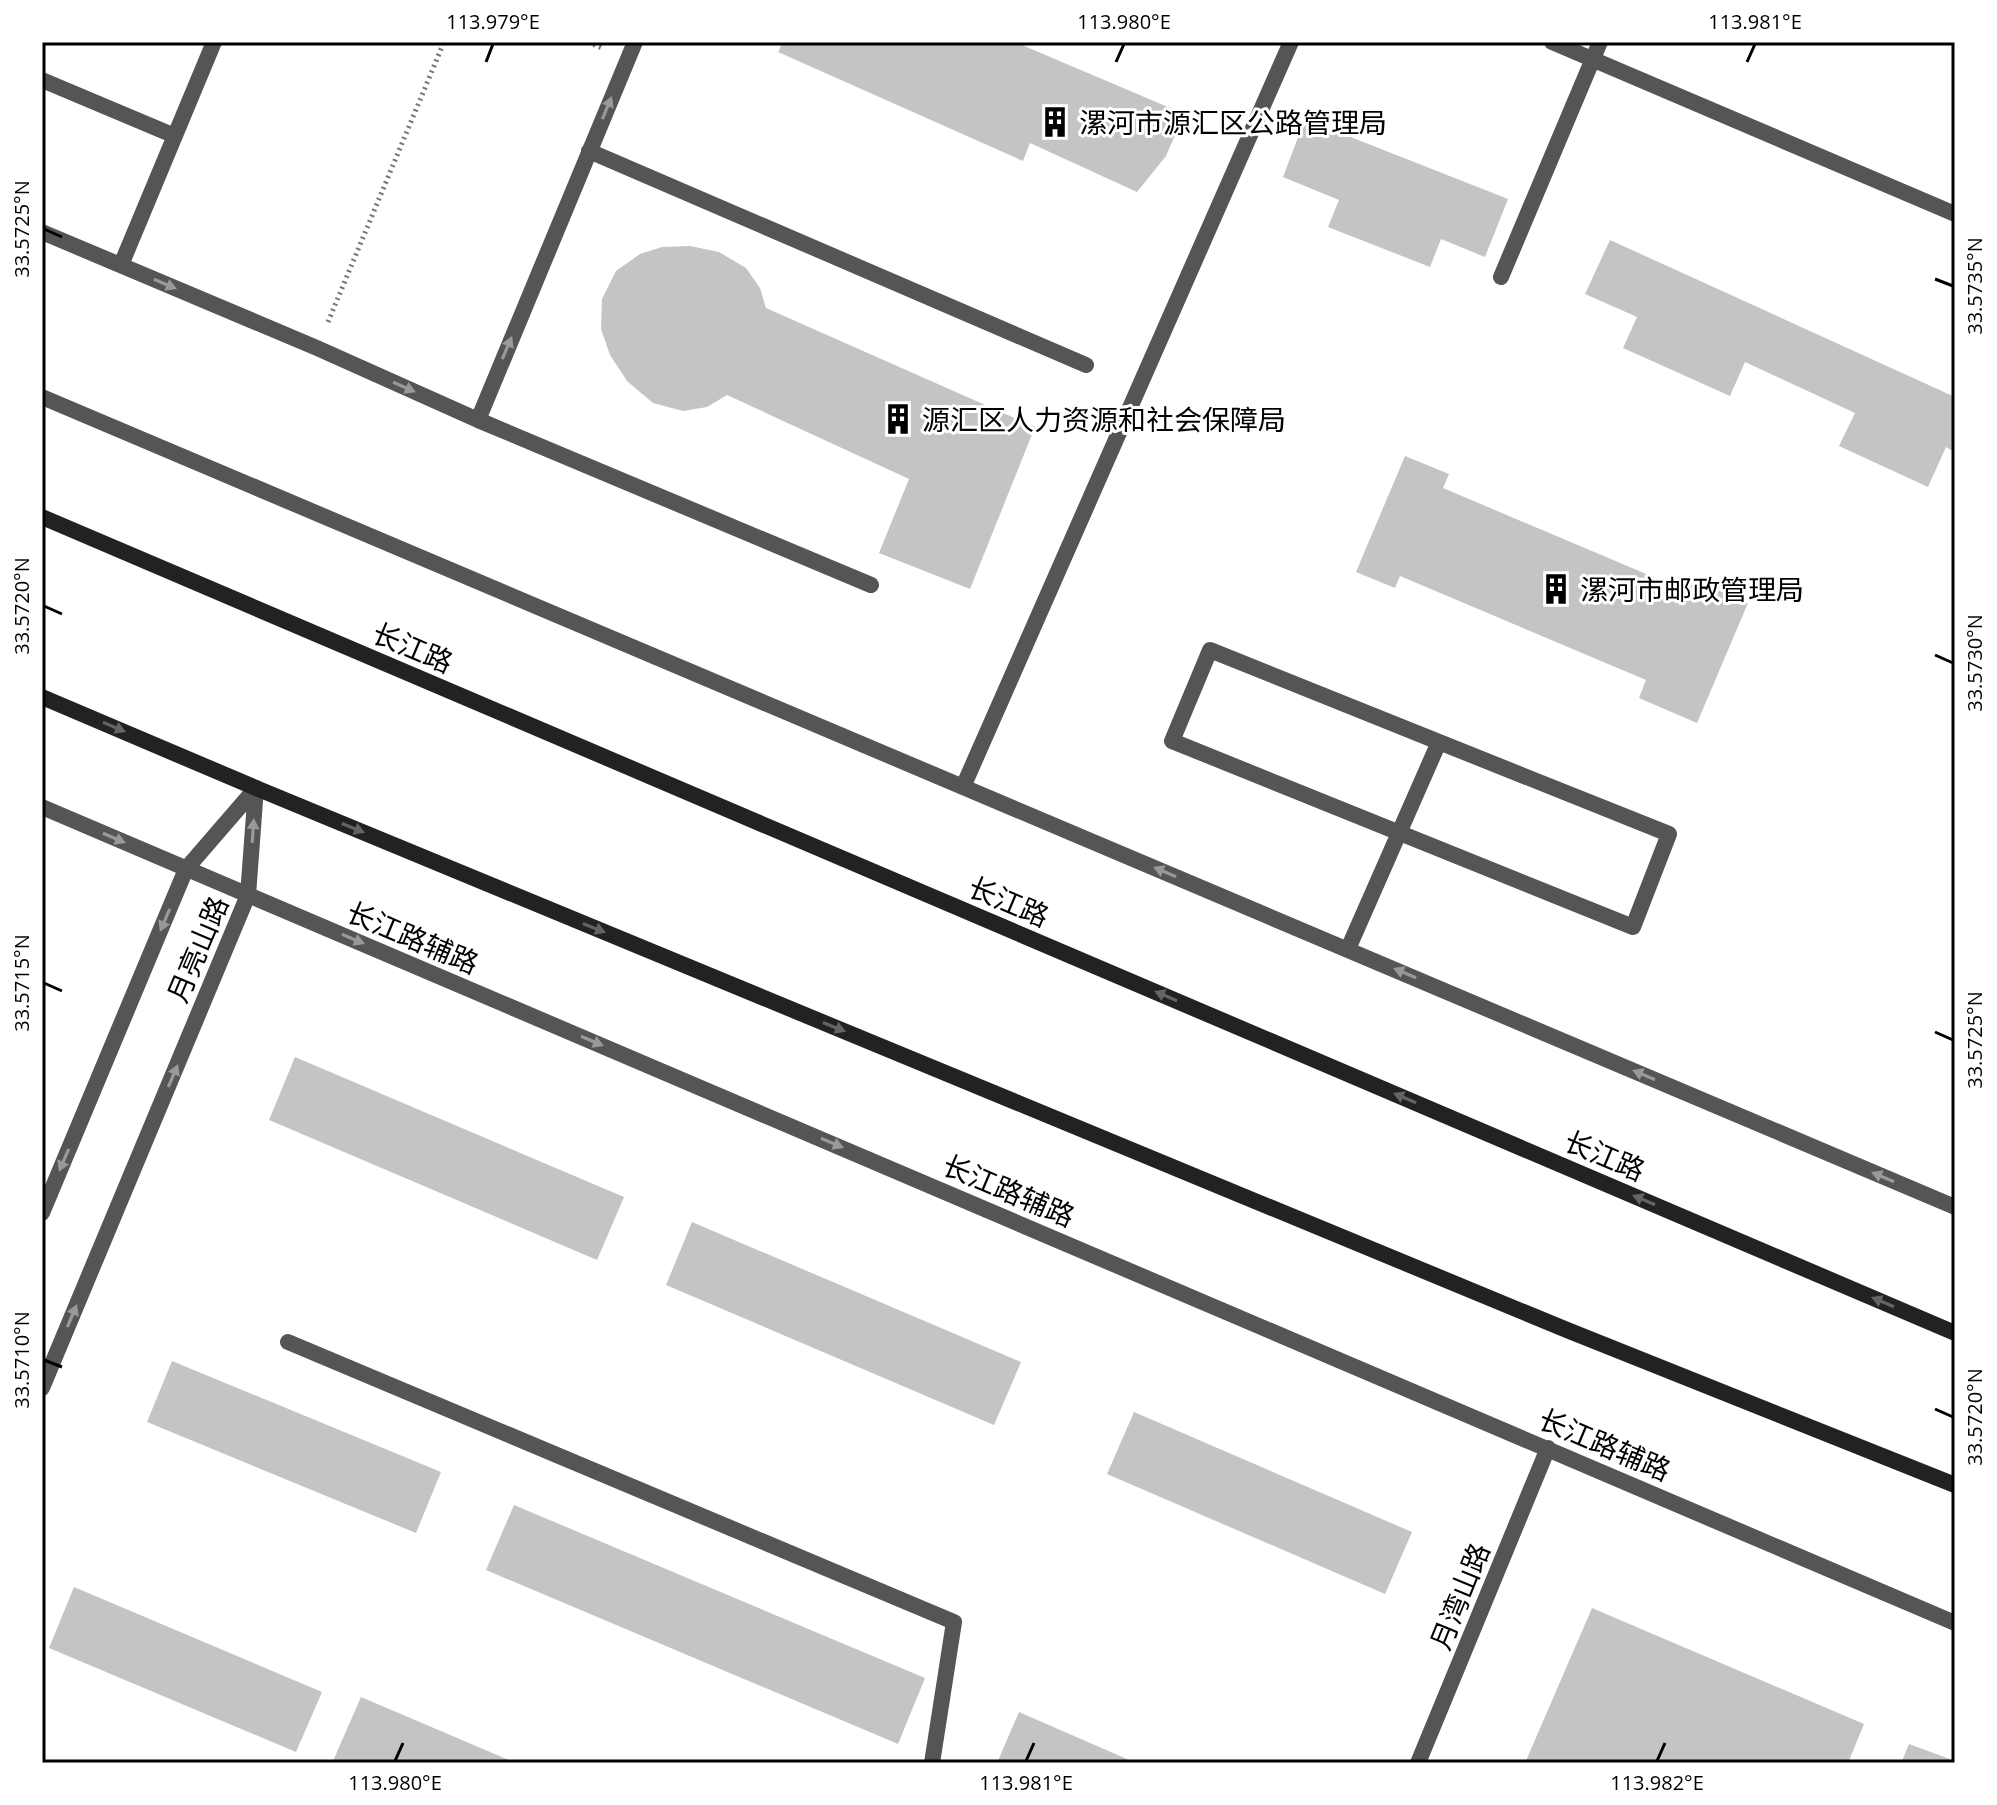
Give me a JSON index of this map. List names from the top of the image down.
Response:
{
  "streets": {
    "main road": ["长江路"],
    "street": ["长江路辅路", "月亮山路", "月湾山路"]
  },
  "crossings": [
    ["长江路辅路", "月亮山路"],
    ["长江路辅路", "月湾山路"]
  ],
  "one_way": ["长江路", "长江路辅路"],
  "places": {
    "building": ["漯河市源汇区公路管理局", "源汇区人力资源和社会保障局", "漯河市邮政管理局"]
  },
  "coordinates": [
    "113.979°E",
    "113.980°E",
    "113.981°E",
    "33.5725°N",
    "33.5735°N",
    "33.5720°N",
    "33.5730°N",
    "33.5715°N",
    "33.5710°N",
    "113.982°E"
  ]
}
